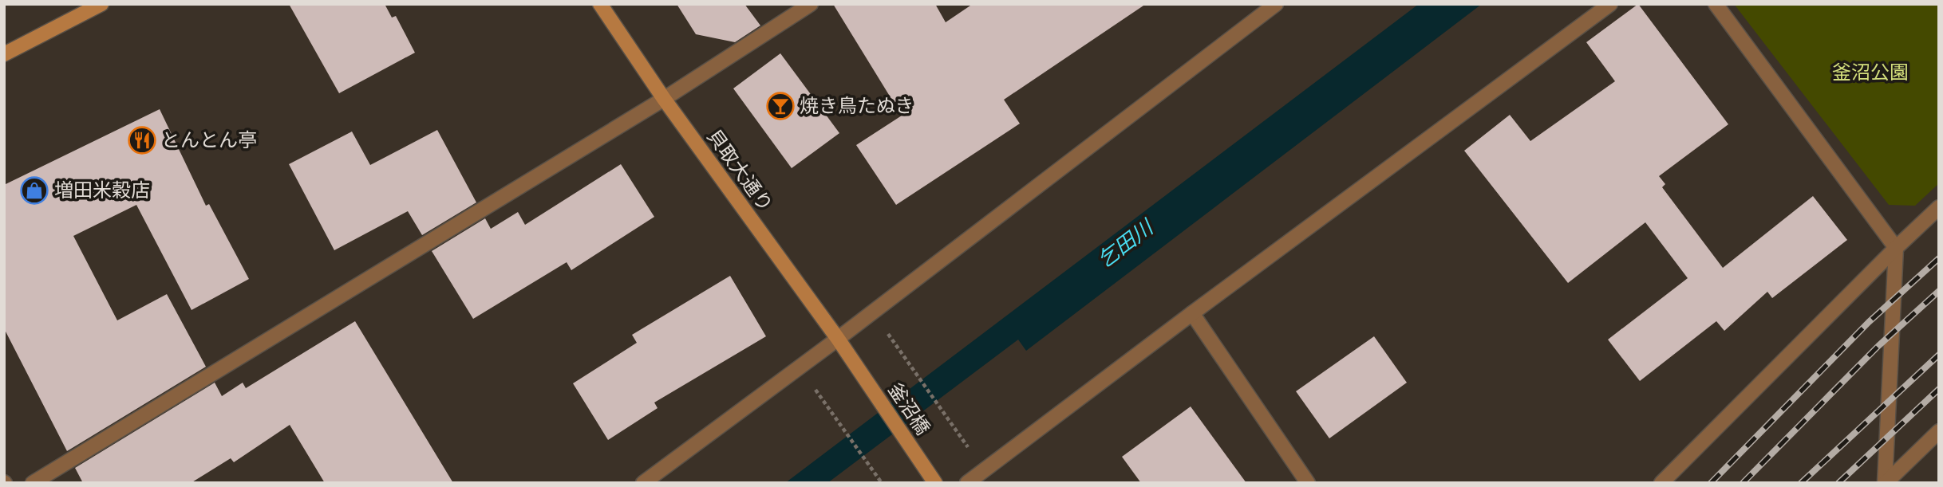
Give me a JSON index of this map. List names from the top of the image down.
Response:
{
  "streets": {
    "street": ["貝取大通り", "釜沼橋"]
  },
  "crossings": [
    ["貝取大通り", "釜沼橋"]
  ],
  "water": ["乞田川"],
  "parks": ["釜沼公園"],
  "places": {
    "bar": ["焼き鳥たぬき"],
    "restaurant": ["とんとん亭"],
    "shop": ["増田米穀店"]
  }
}
